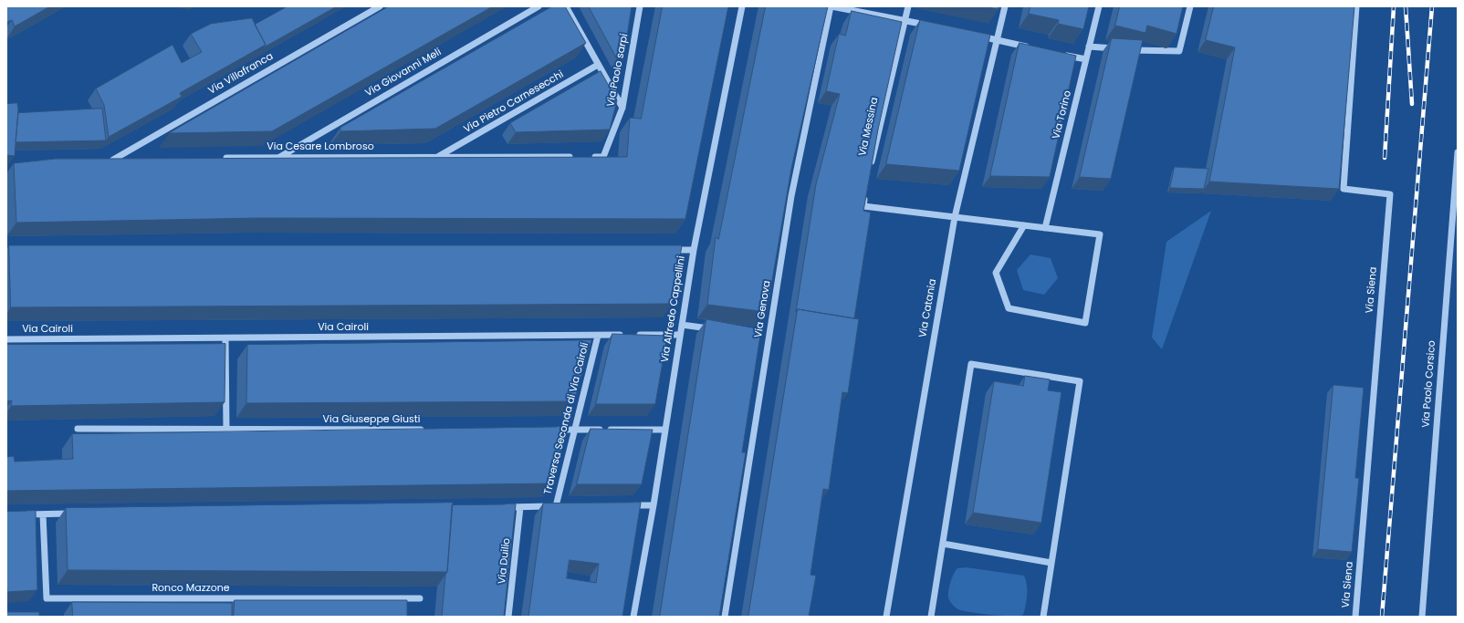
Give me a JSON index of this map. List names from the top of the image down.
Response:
{
  "streets": {
    "street": [
      "Via Paolo sarpi",
      "Via Giovanni Meli",
      "Via Villafranca",
      "Via Pietro Carnesecchi",
      "Via Torino",
      "Via Messina",
      "Via Cesare Lombroso",
      "Via Siena",
      "Via Catania",
      "Via Alfredo Cappellini",
      "Via Genova",
      "Via Cairoli",
      "Via Paolo Corsico",
      "Traversa Seconda di Via Cairoli",
      "Via Giuseppe Giusti",
      "Via Duilio",
      "Ronco Mazzone"
    ]
  },
  "crossings": [
    ["Via Giovanni Meli", "Via Cesare Lombroso"],
    ["Via Pietro Carnesecchi", "Via Cesare Lombroso"],
    ["Via Alfredo Cappellini", "Via Cairoli"],
    ["Via Cairoli", "Traversa Seconda di Via Cairoli"],
    ["Traversa Seconda di Via Cairoli", "Via Duilio"]
  ]
}
